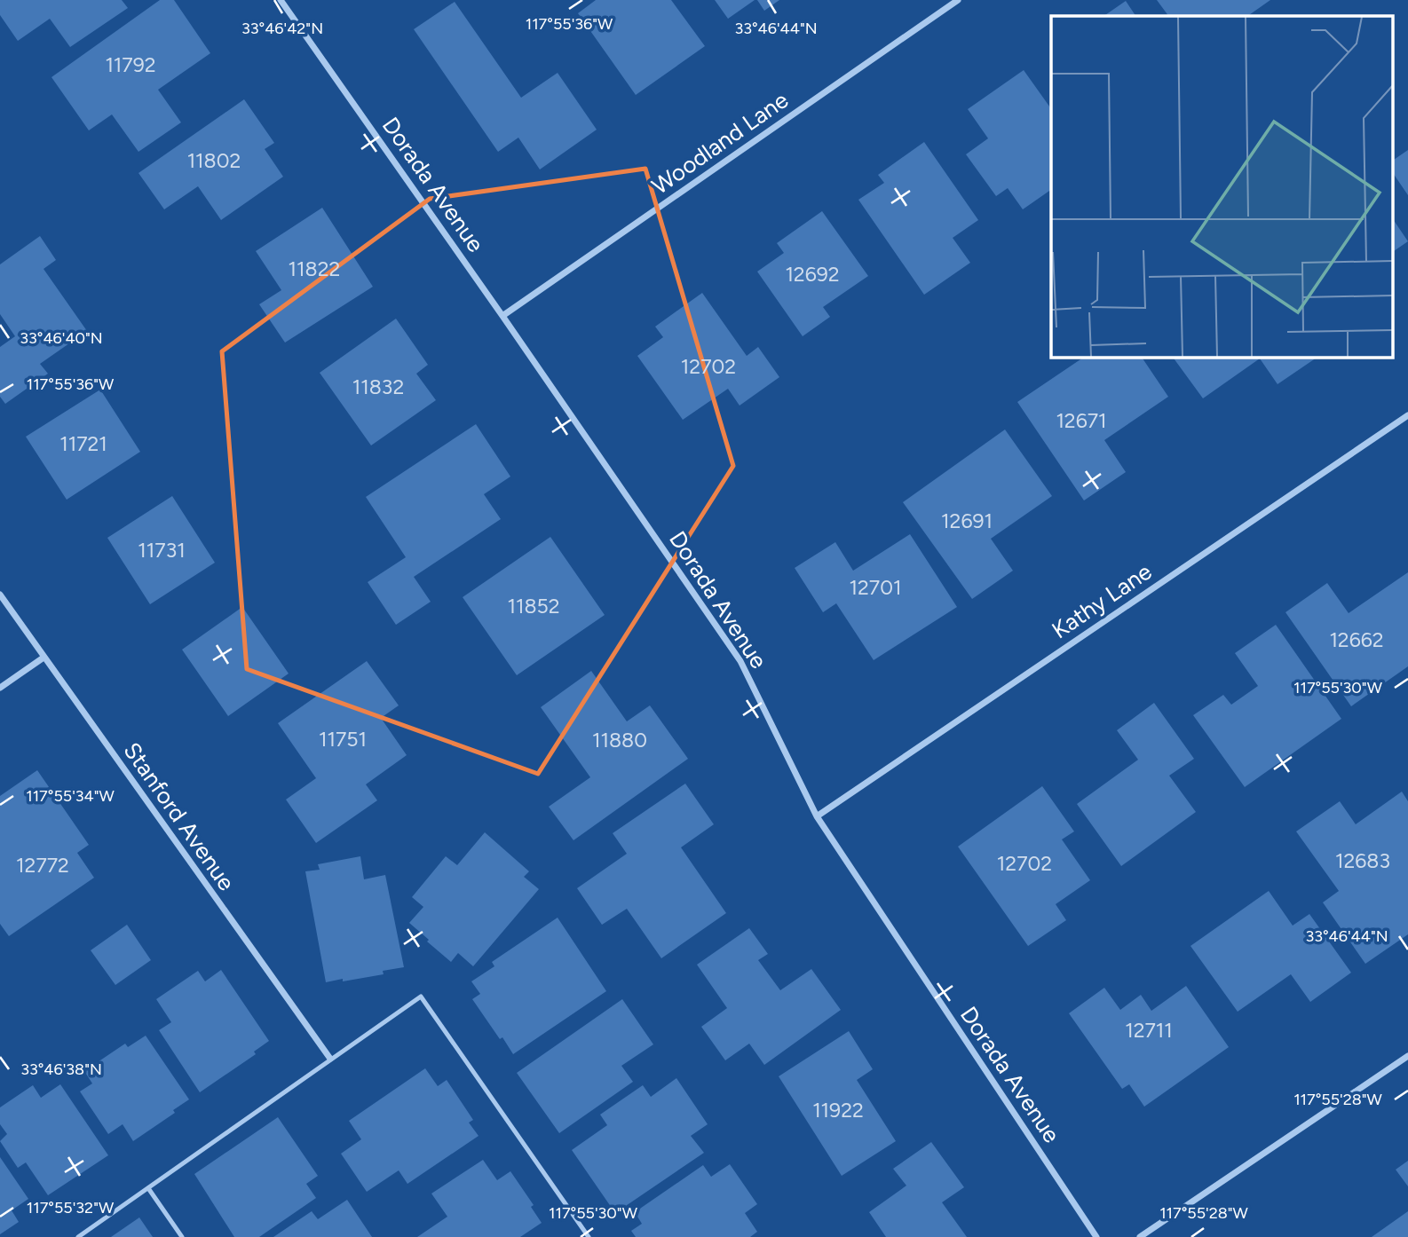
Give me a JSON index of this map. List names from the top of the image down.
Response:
{
  "streets": {
    "street": [
      "Woodland Lane",
      "Dorada Avenue",
      "Kathy Lane",
      "Stanford Avenue"
    ]
  },
  "crossings": [
    ["Woodland Lane", "Dorada Avenue"],
    ["Dorada Avenue", "Kathy Lane"]
  ],
  "house_numbers": [
    "11792",
    "11802",
    "11822",
    "12692",
    "12702",
    "11832",
    "12671",
    "11721",
    "12691",
    "11731",
    "12701",
    "11852",
    "12662",
    "11751",
    "11880",
    "12683",
    "12702",
    "12772",
    "12711",
    "11922"
  ],
  "coordinates": [
    "117°55'36\"W",
    "33°46'42\"N",
    "33°46'44\"N",
    "33°46'40\"N",
    "117°55'30\"W",
    "117°55'34\"W",
    "33°46'38\"N",
    "117°55'28\"W",
    "117°55'32\"W"
  ]
}
